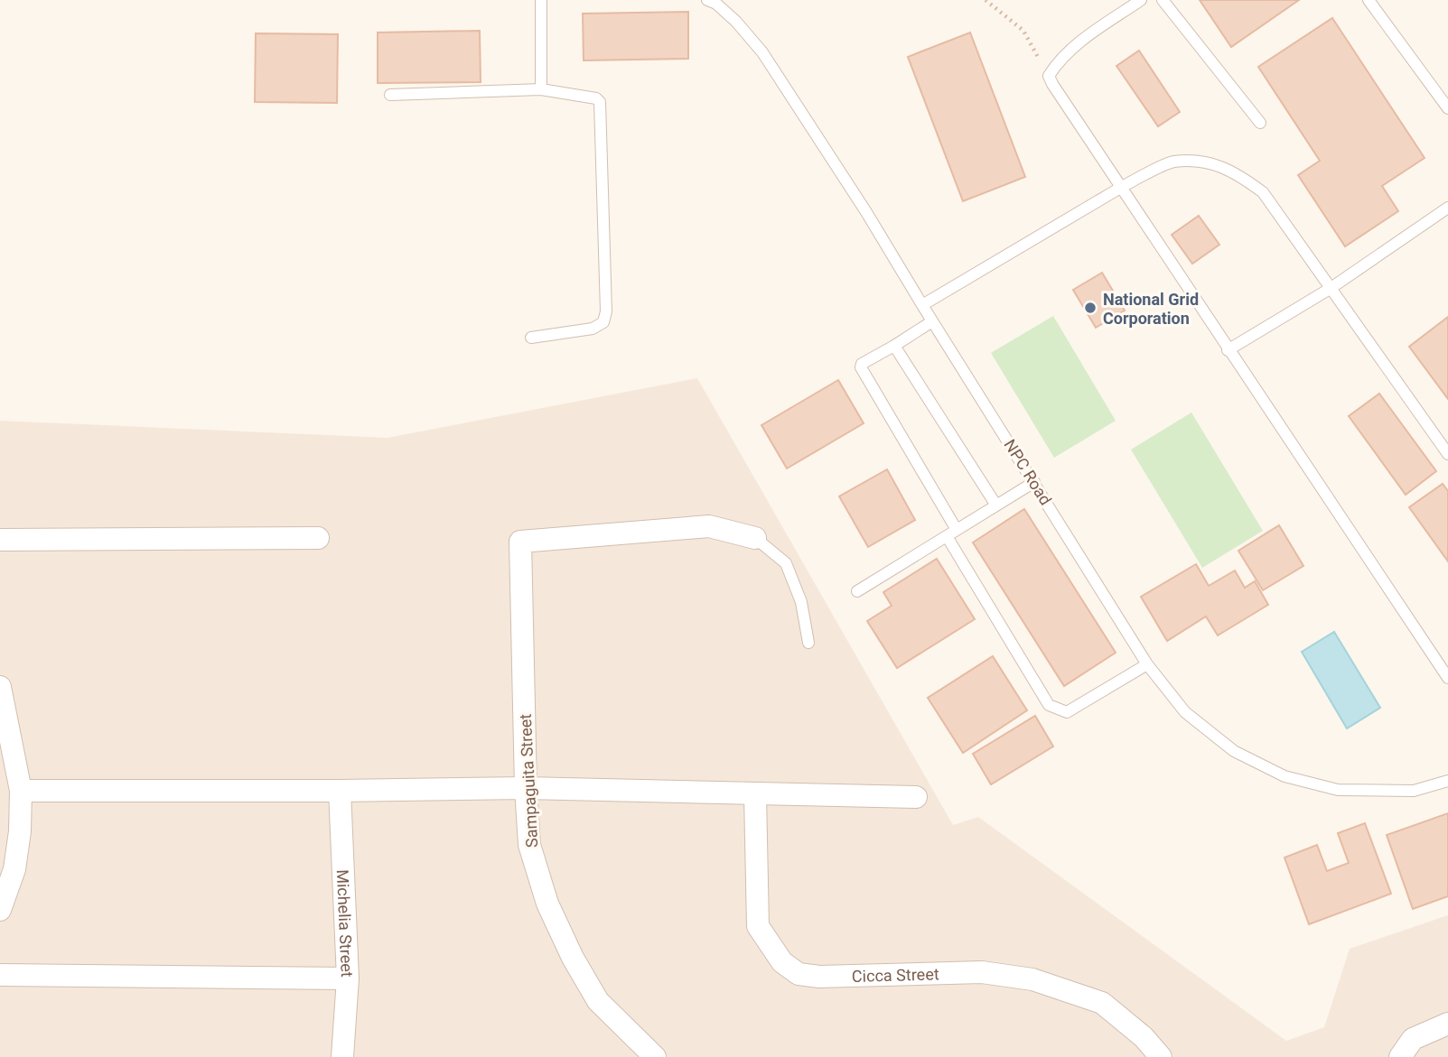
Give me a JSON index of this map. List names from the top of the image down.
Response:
{
  "streets": {
    "street": ["Sampaguita Street", "Michelia Street", "Cicca Street"],
    "lane": ["NPC Road"]
  },
  "places": ["National Grid Corporation"]
}
